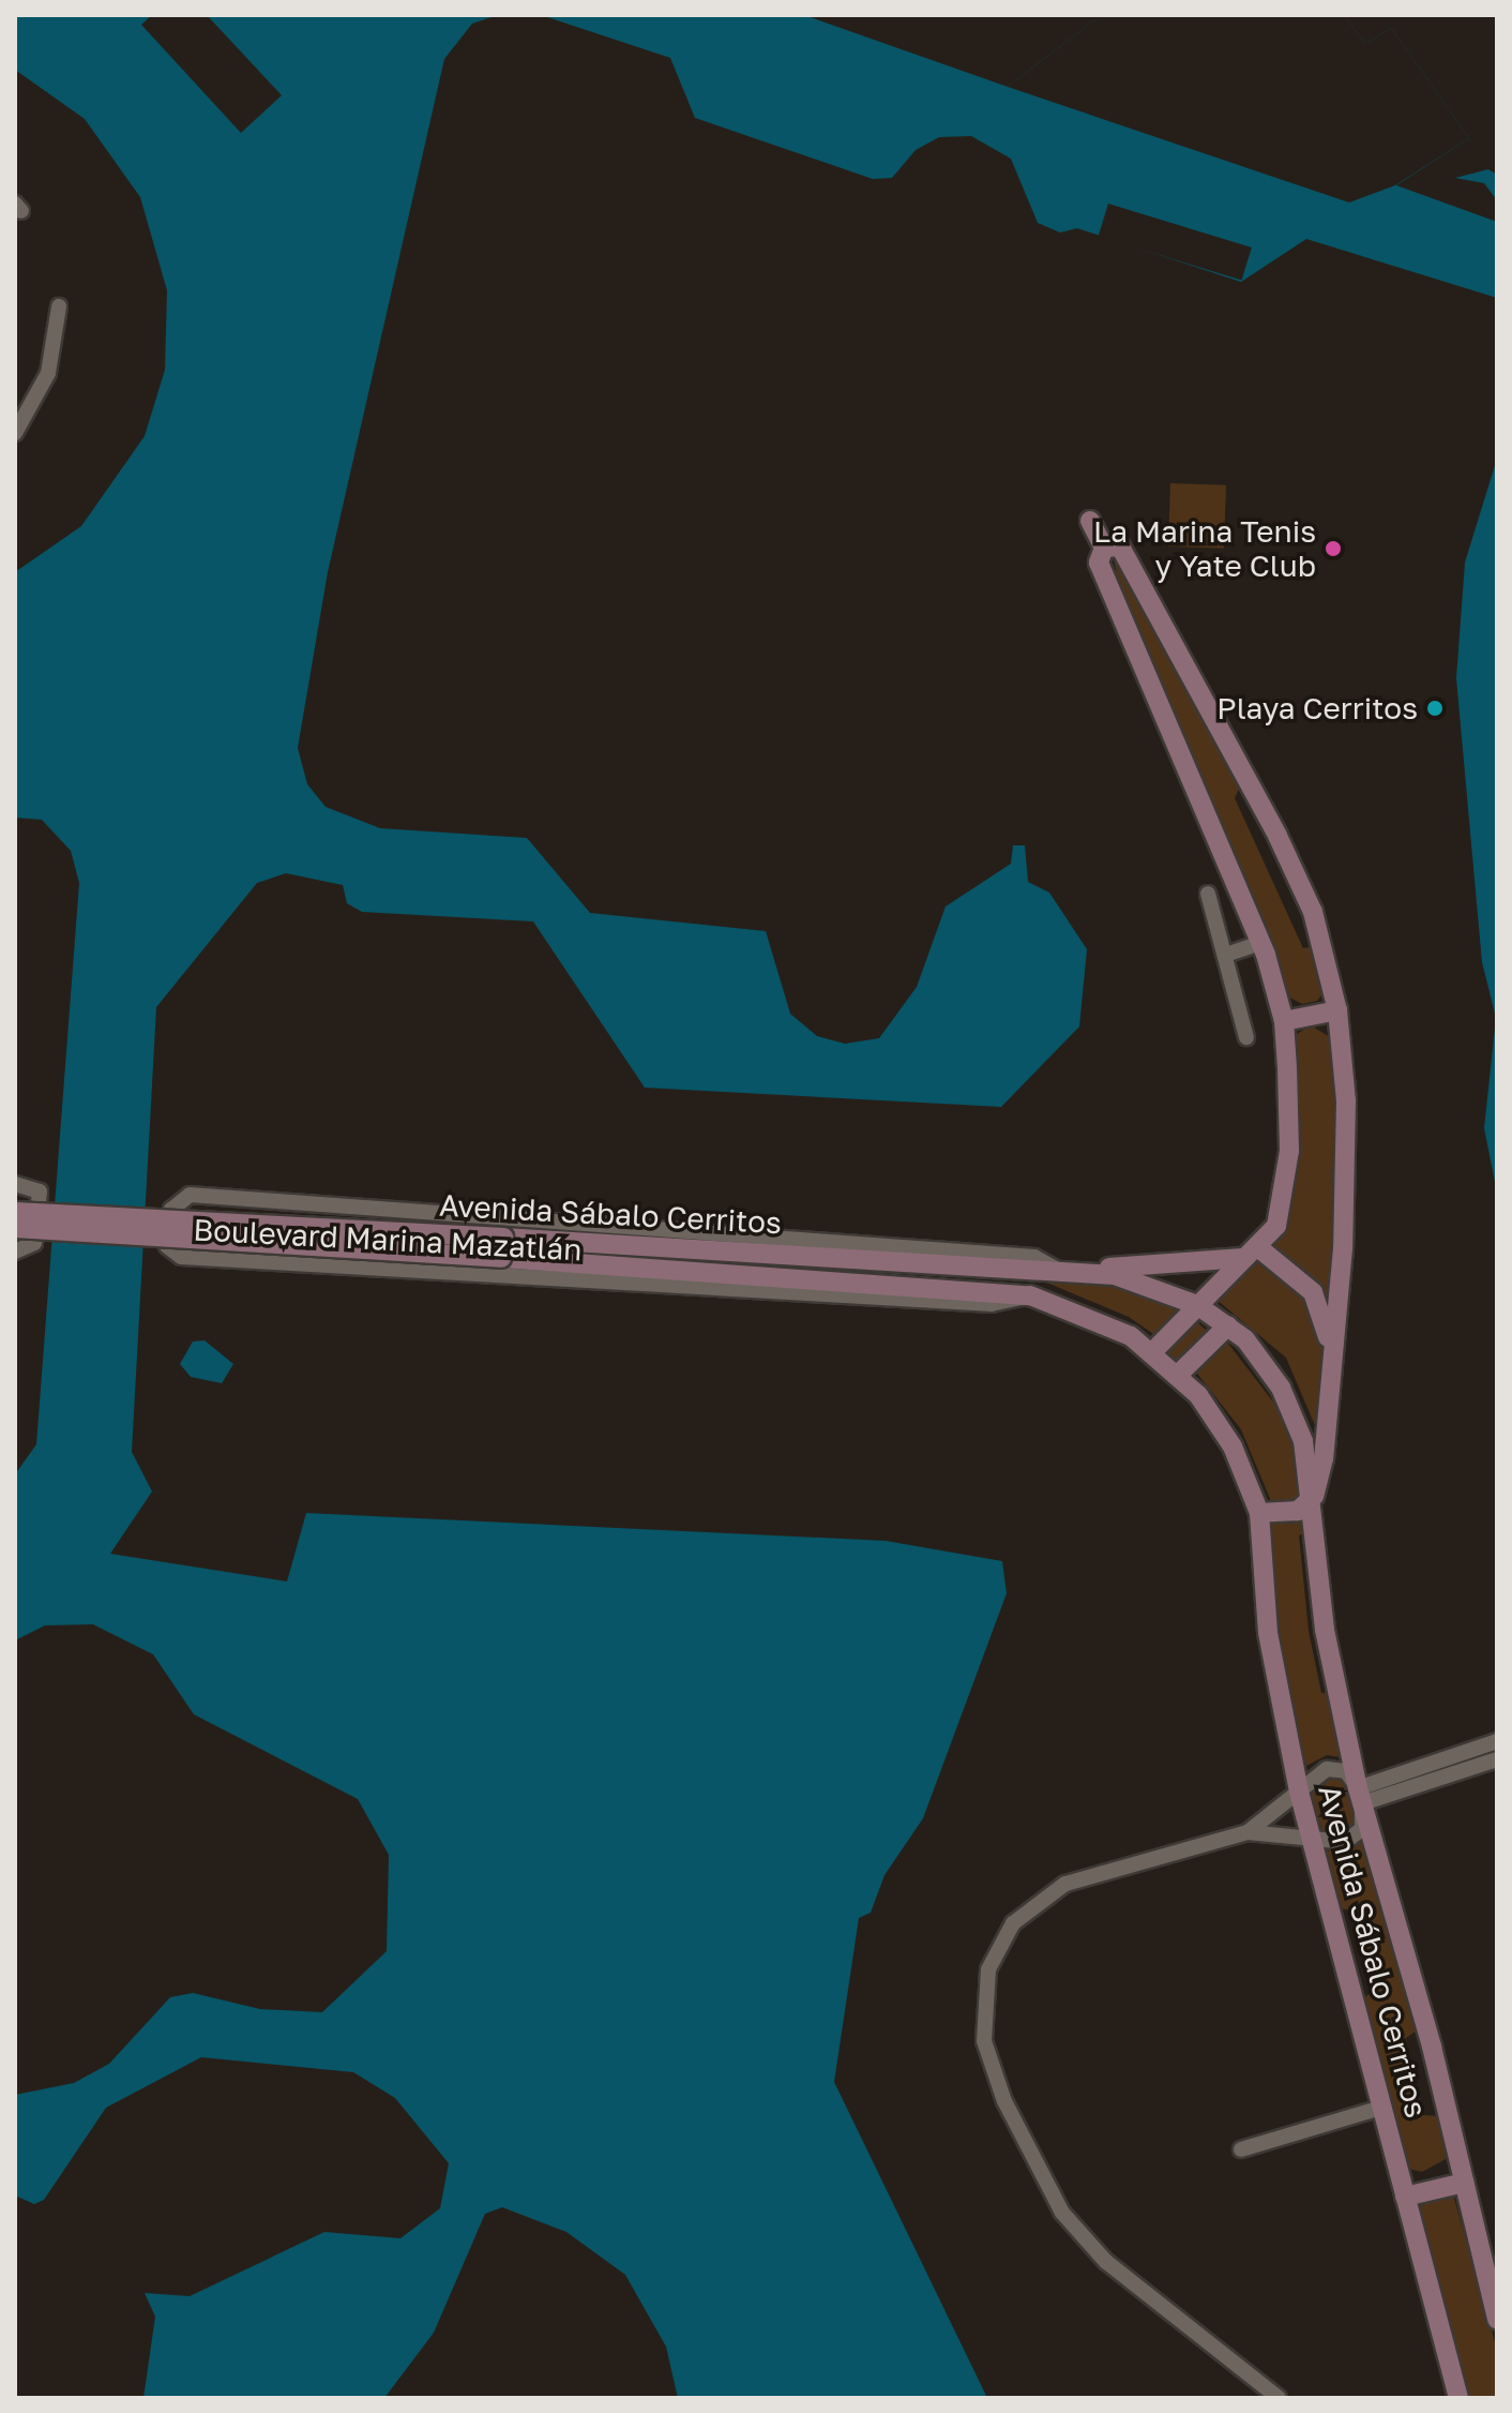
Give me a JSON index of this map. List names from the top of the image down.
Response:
{
  "streets": {
    "main road": ["Avenida Sábalo Cerritos"],
    "street": ["Boulevard Marina Mazatlán"]
  },
  "crossings": [
    ["Avenida Sábalo Cerritos", "Boulevard Marina Mazatlán"]
  ],
  "places": ["La Marina Tenis y Yate Club", "Playa Cerritos"]
}
